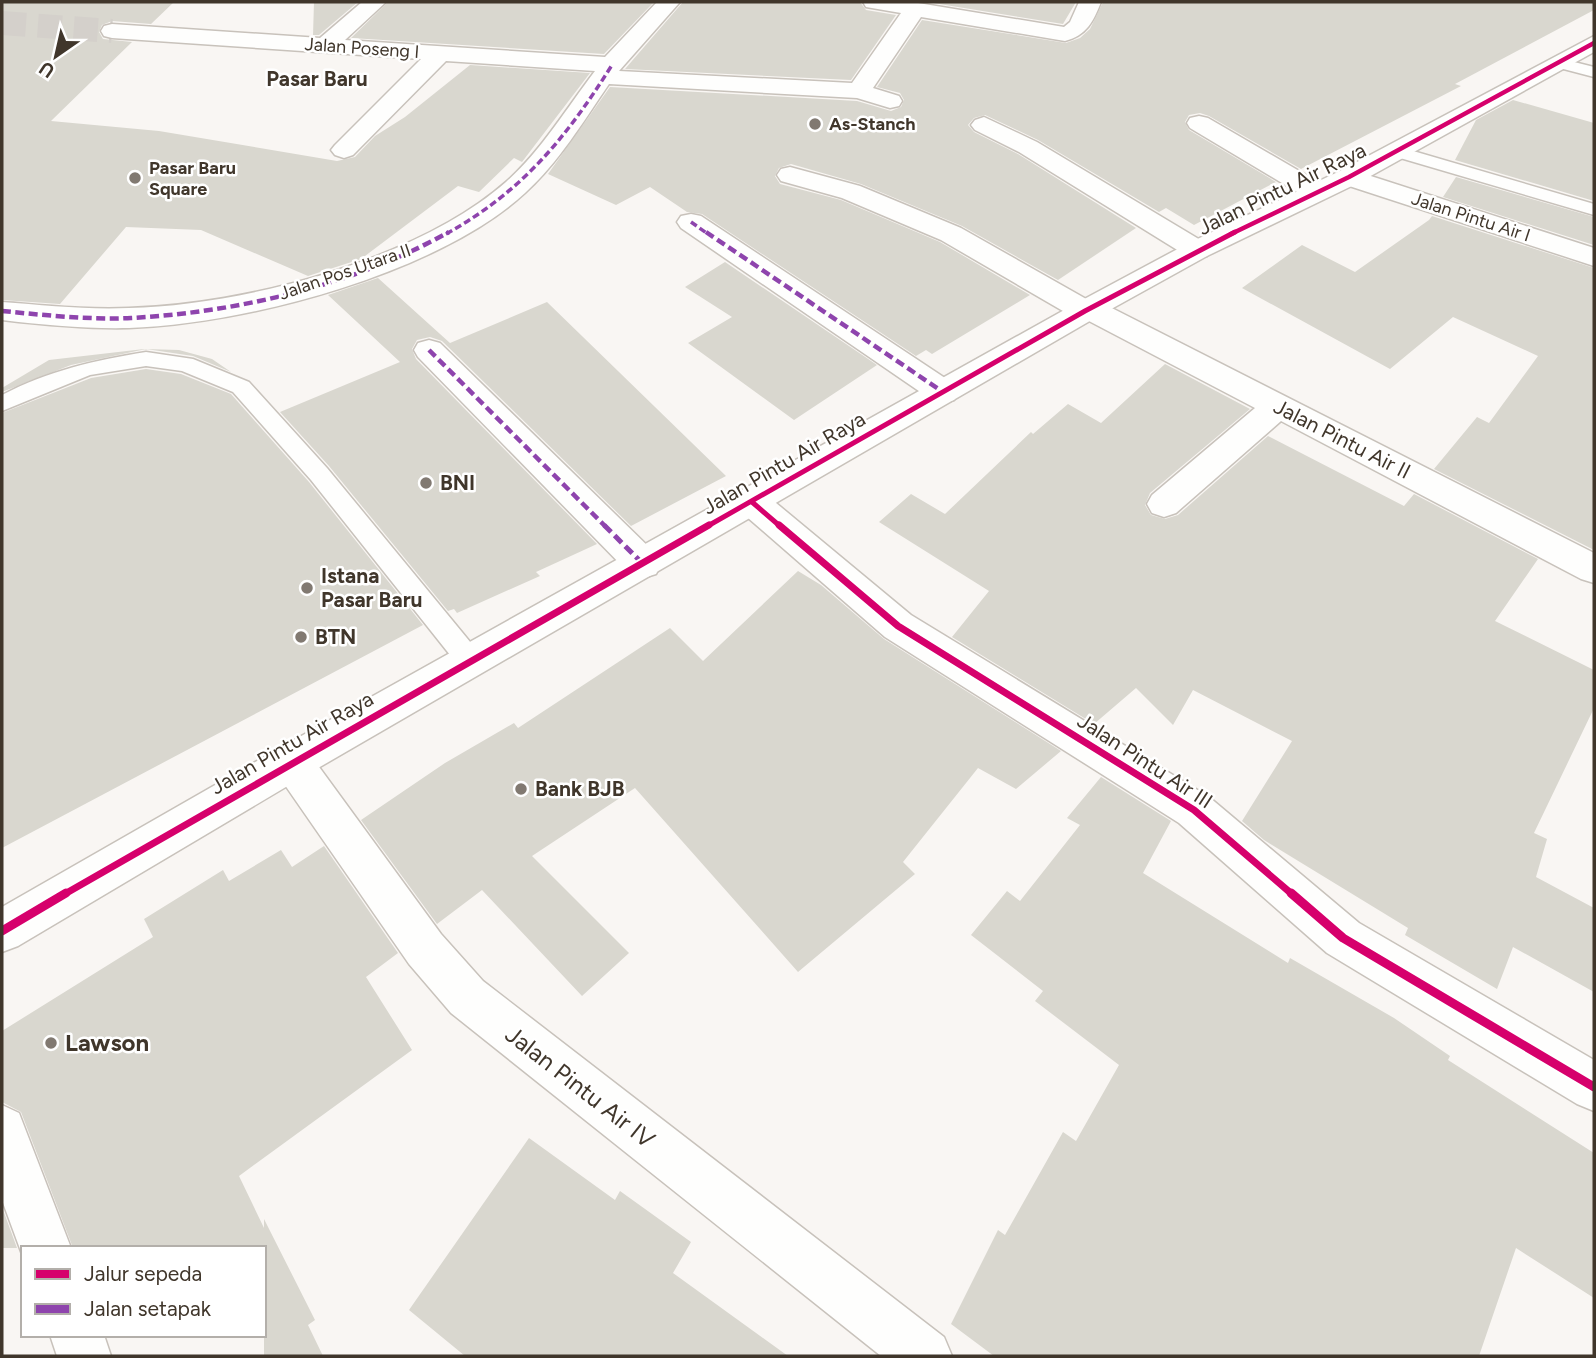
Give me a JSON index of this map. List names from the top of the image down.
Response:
{
  "streets": {
    "street": [
      "Jalan Poseng I",
      "Jalan Pintu Air Raya",
      "Jalan Pintu Air I",
      "Jalan Pos Utara II",
      "Jalan Pintu Air II",
      "Jalan Pintu Air III",
      "Jalan Pintu Air IV"
    ]
  },
  "crossings": [
    ["Jalan Poseng I", "Jalan Pos Utara II"],
    ["Jalan Pintu Air Raya", "Jalan Pintu Air I"],
    ["Jalan Pintu Air Raya", "Jalan Pintu Air II"],
    ["Jalan Pintu Air Raya", "Jalan Pintu Air III"],
    ["Jalan Pintu Air Raya", "Jalan Pintu Air IV"]
  ],
  "districts": ["Pasar Baru"],
  "places": [
    "As-Stanch",
    "Pasar Baru Square",
    "BNI",
    "Istana Pasar Baru",
    "BTN",
    "Bank BJB",
    "Lawson"
  ],
  "legend": ["Jalur sepeda", "Jalan setapak"],
  "north": "bottom left"
}
